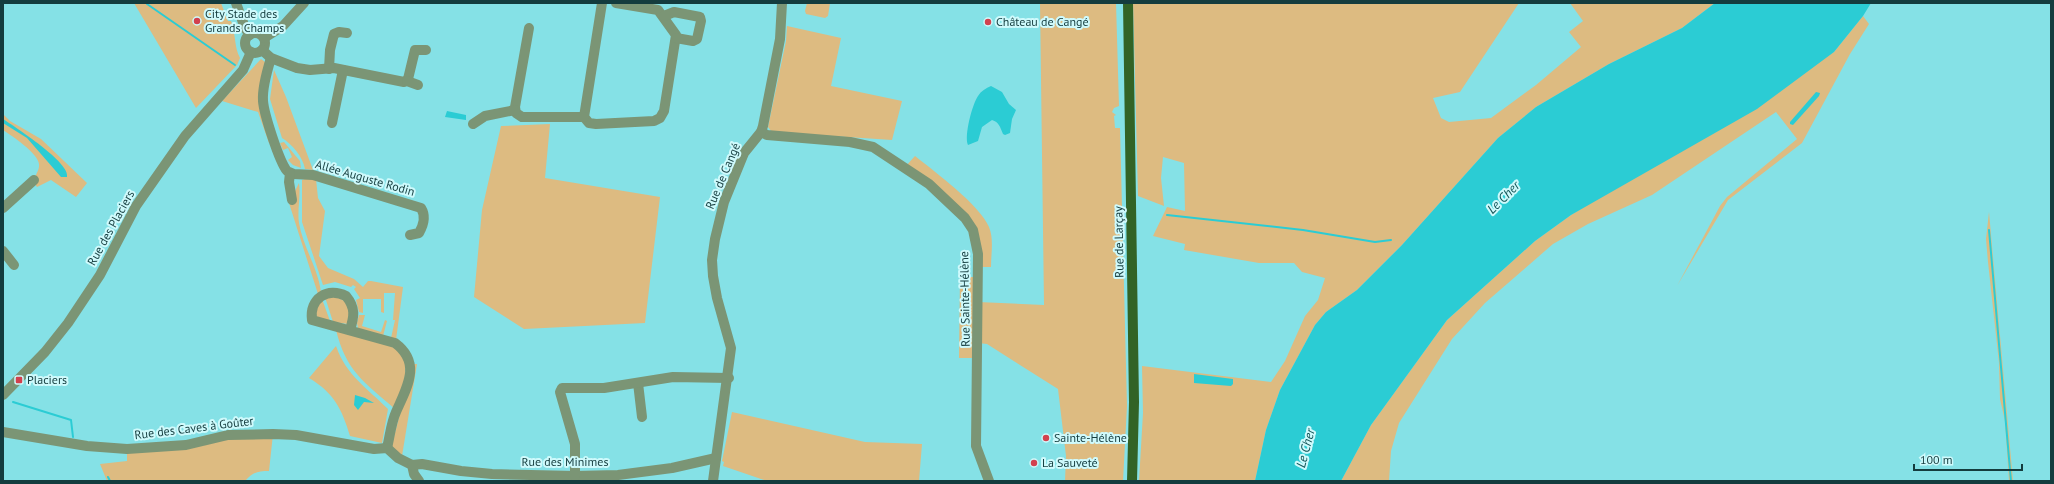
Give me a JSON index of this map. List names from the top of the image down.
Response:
{
  "streets": {
    "main road": ["Rue de Larçay"],
    "street": [
      "Rue de Cangé",
      "Allée Auguste Rodin",
      "Rue des Placiers",
      "Rue Sainte-Hélène",
      "Rue des Caves à Goûter",
      "Rue des Minimes"
    ]
  },
  "crossings": [
    ["Rue de Cangé", "Rue Sainte-Hélène"],
    ["Rue de Cangé", "Rue des Minimes"]
  ],
  "water": ["Le Cher"],
  "places": {
    "other": [
      "City Stade des Grands Champs",
      "Château de Cangé",
      "Sainte-Hélène",
      "La Sauveté"
    ],
    "transit": ["Placiers"]
  },
  "scale_bar": "100 m"
}
